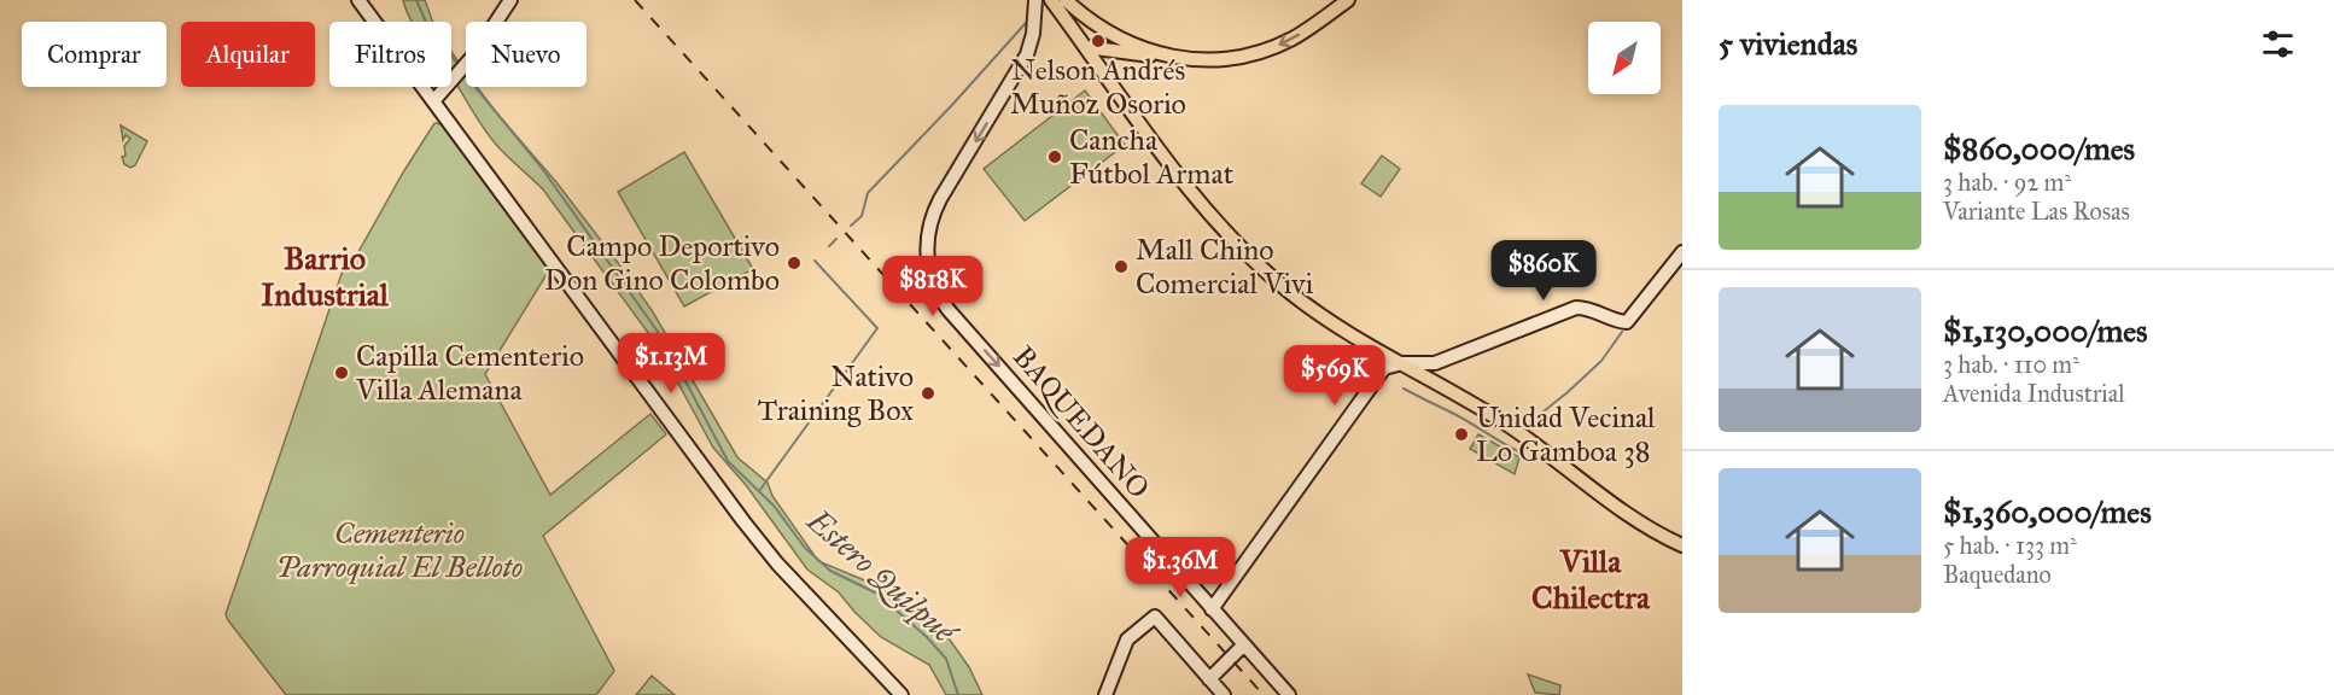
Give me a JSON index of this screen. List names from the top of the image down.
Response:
{
  "streets": {
    "street": ["BAQUEDANO"]
  },
  "one_way": ["BAQUEDANO"],
  "districts": ["Barrio Industrial", "Villa Chilectra"],
  "water": ["Estero Quilpué"],
  "parks": ["Cementerio Parroquial El Belloto"],
  "places": [
    "Nelson Andrés Muñoz Osorio",
    "Cancha Fútbol Armat",
    "Campo Deportivo Don Gino Colombo",
    "Mall Chino Comercial Vivi",
    "Capilla Cementerio Villa Alemana",
    "Nativo Training Box",
    "Unidad Vecinal Lo Gamboa 38"
  ],
  "north": "bottom left",
  "page": {
    "heading": "5 viviendas",
    "chip": [
      "Comprar",
      "Alquilar",
      "Filtros",
      "Nuevo"
    ],
    "list": [
      {
        "name": "$860,000/mes",
        "note": "3 hab. · 92 m² · Variante Las Rosas"
      },
      {
        "name": "$1,130,000/mes",
        "note": "3 hab. · 110 m² · Avenida Industrial"
      },
      {
        "name": "$1,360,000/mes",
        "note": "5 hab. · 133 m² · Baquedano"
      }
    ],
    "price": [
      "$860K",
      "$818K",
      "$1.13M",
      "$569K",
      "$1.36M"
    ]
  }
}
